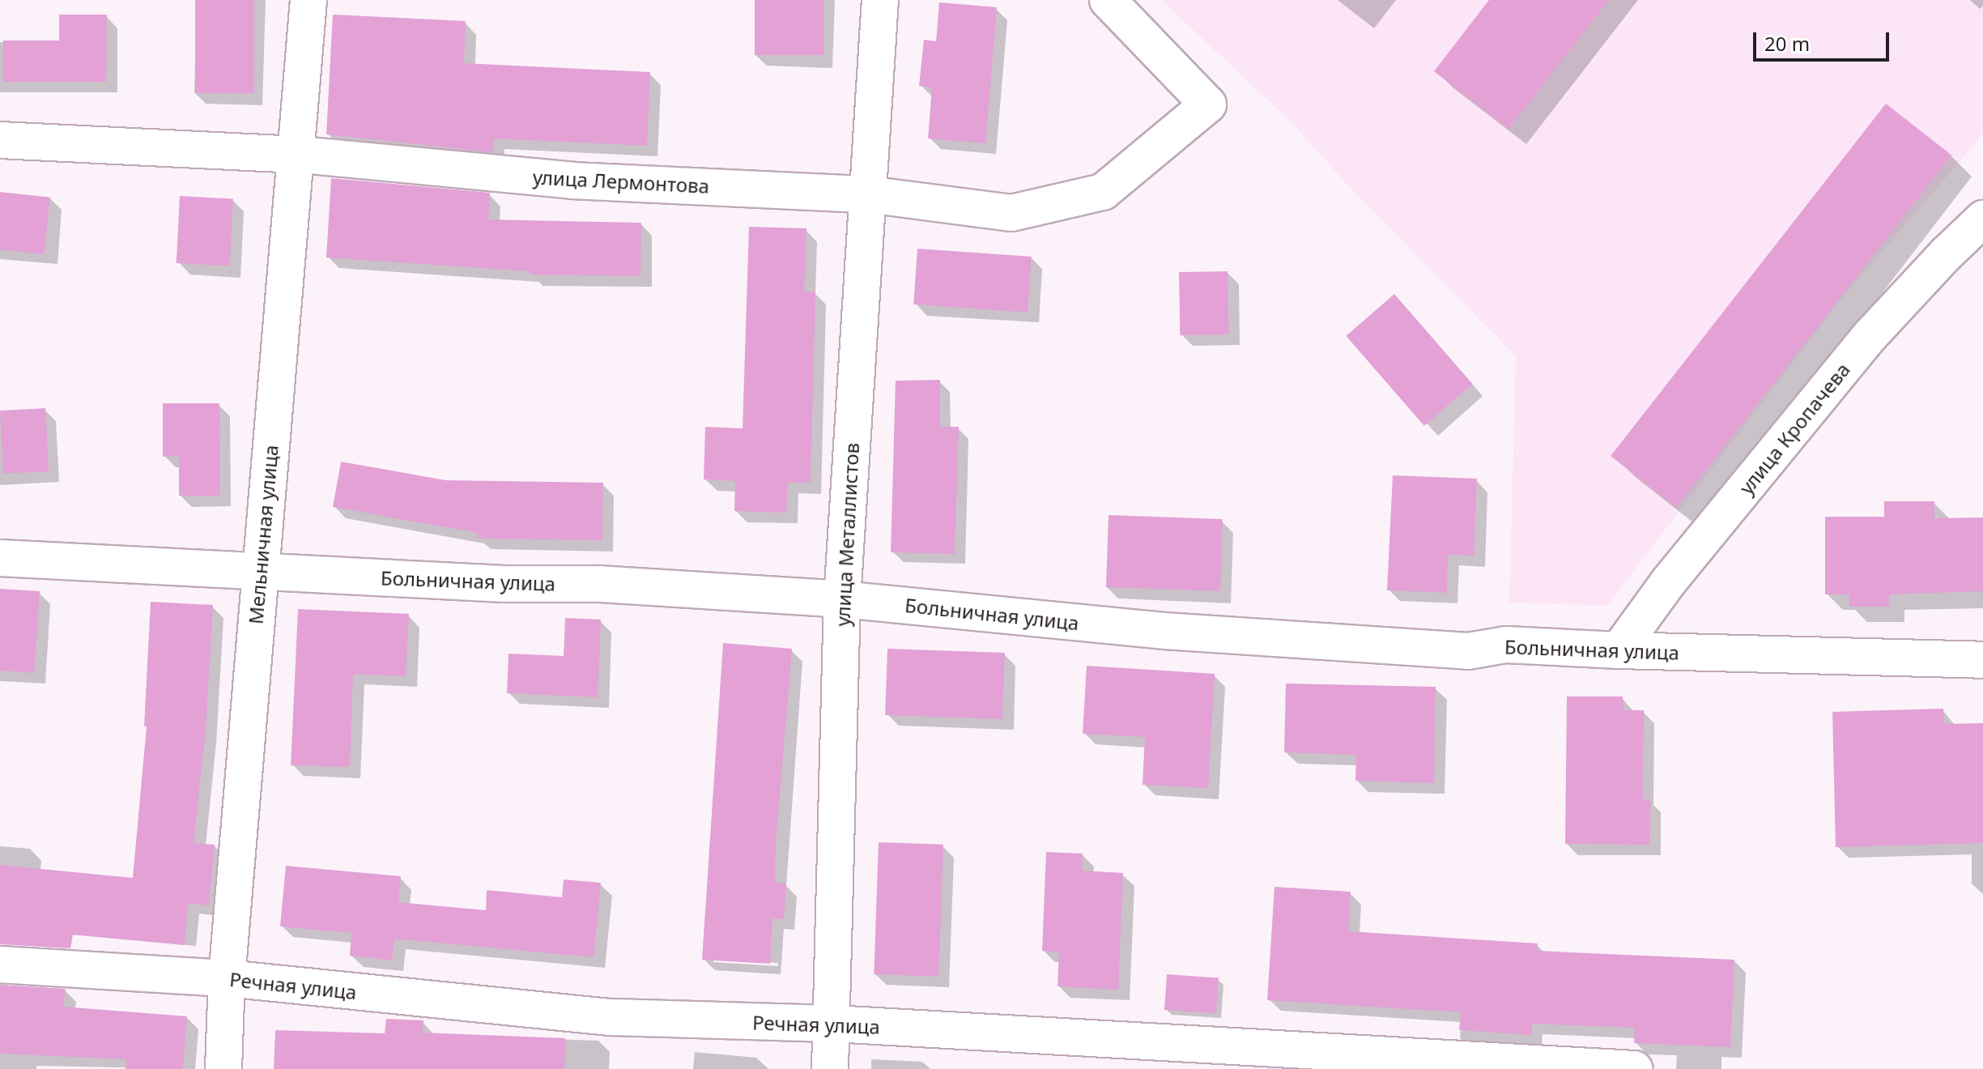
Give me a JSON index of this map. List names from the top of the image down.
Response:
{
  "streets": {
    "street": [
      "улица Лермонтова",
      "улица Кропачева",
      "Мельничная улица",
      "улица Металлистов",
      "Больничная улица",
      "Речная улица"
    ]
  },
  "crossings": [
    ["улица Лермонтова", "Мельничная улица"],
    ["улица Лермонтова", "улица Металлистов"],
    ["улица Кропачева", "Больничная улица"],
    ["Мельничная улица", "Больничная улица"],
    ["Мельничная улица", "Речная улица"],
    ["улица Металлистов", "Больничная улица"],
    ["улица Металлистов", "Речная улица"]
  ],
  "scale_bar": "20 m"
}
